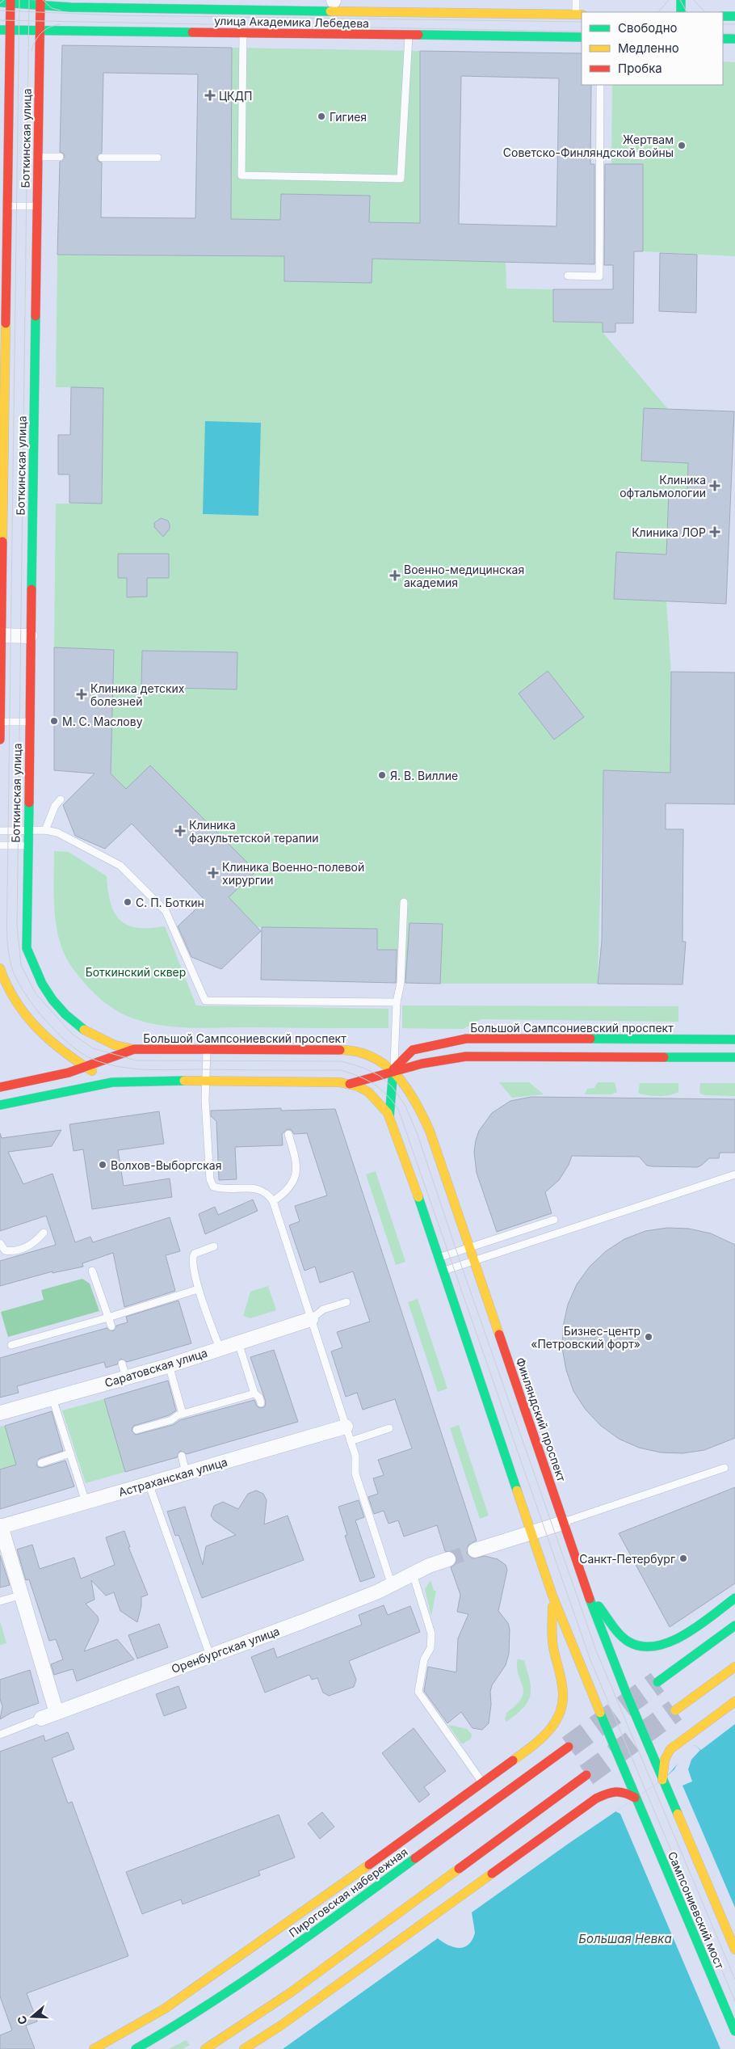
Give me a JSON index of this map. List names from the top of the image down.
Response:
{
  "streets": {
    "main road": [
      "улица Академика Лебедева",
      "Боткинская улица",
      "Большой Сампсониевский проспект",
      "Финляндский проспект",
      "Пироговская набережная",
      "Сампсониевский мост"
    ],
    "street": ["Саратовская улица", "Астраханская улица", "Оренбургская улица"]
  },
  "crossings": [
    ["улица Академика Лебедева", "Боткинская улица"],
    ["Боткинская улица", "Большой Сампсониевский проспект"],
    ["Большой Сампсониевский проспект", "Финляндский проспект"],
    ["Финляндский проспект", "Сампсониевский мост"]
  ],
  "water": ["Большая Невка"],
  "parks": ["Боткинский сквер"],
  "places": {
    "health": [
      "ЦКДП",
      "Клиника офтальмологии",
      "Клиника ЛОР",
      "Военно-медицинская академия",
      "Клиника детских болезней",
      "Клиника факультетской терапии",
      "Клиника Военно-полевой хирургии"
    ],
    "other": [
      "Гигиея",
      "Жертвам Советско-Финляндской войны",
      "М. С. Маслову",
      "Я. В. Виллие",
      "С. П. Боткин",
      "Волхов-Выборгская",
      "Бизнес-центр «Петровский форт»",
      "Санкт-Петербург"
    ]
  },
  "legend": ["Свободно", "Медленно", "Пробка"],
  "north": "left"
}
